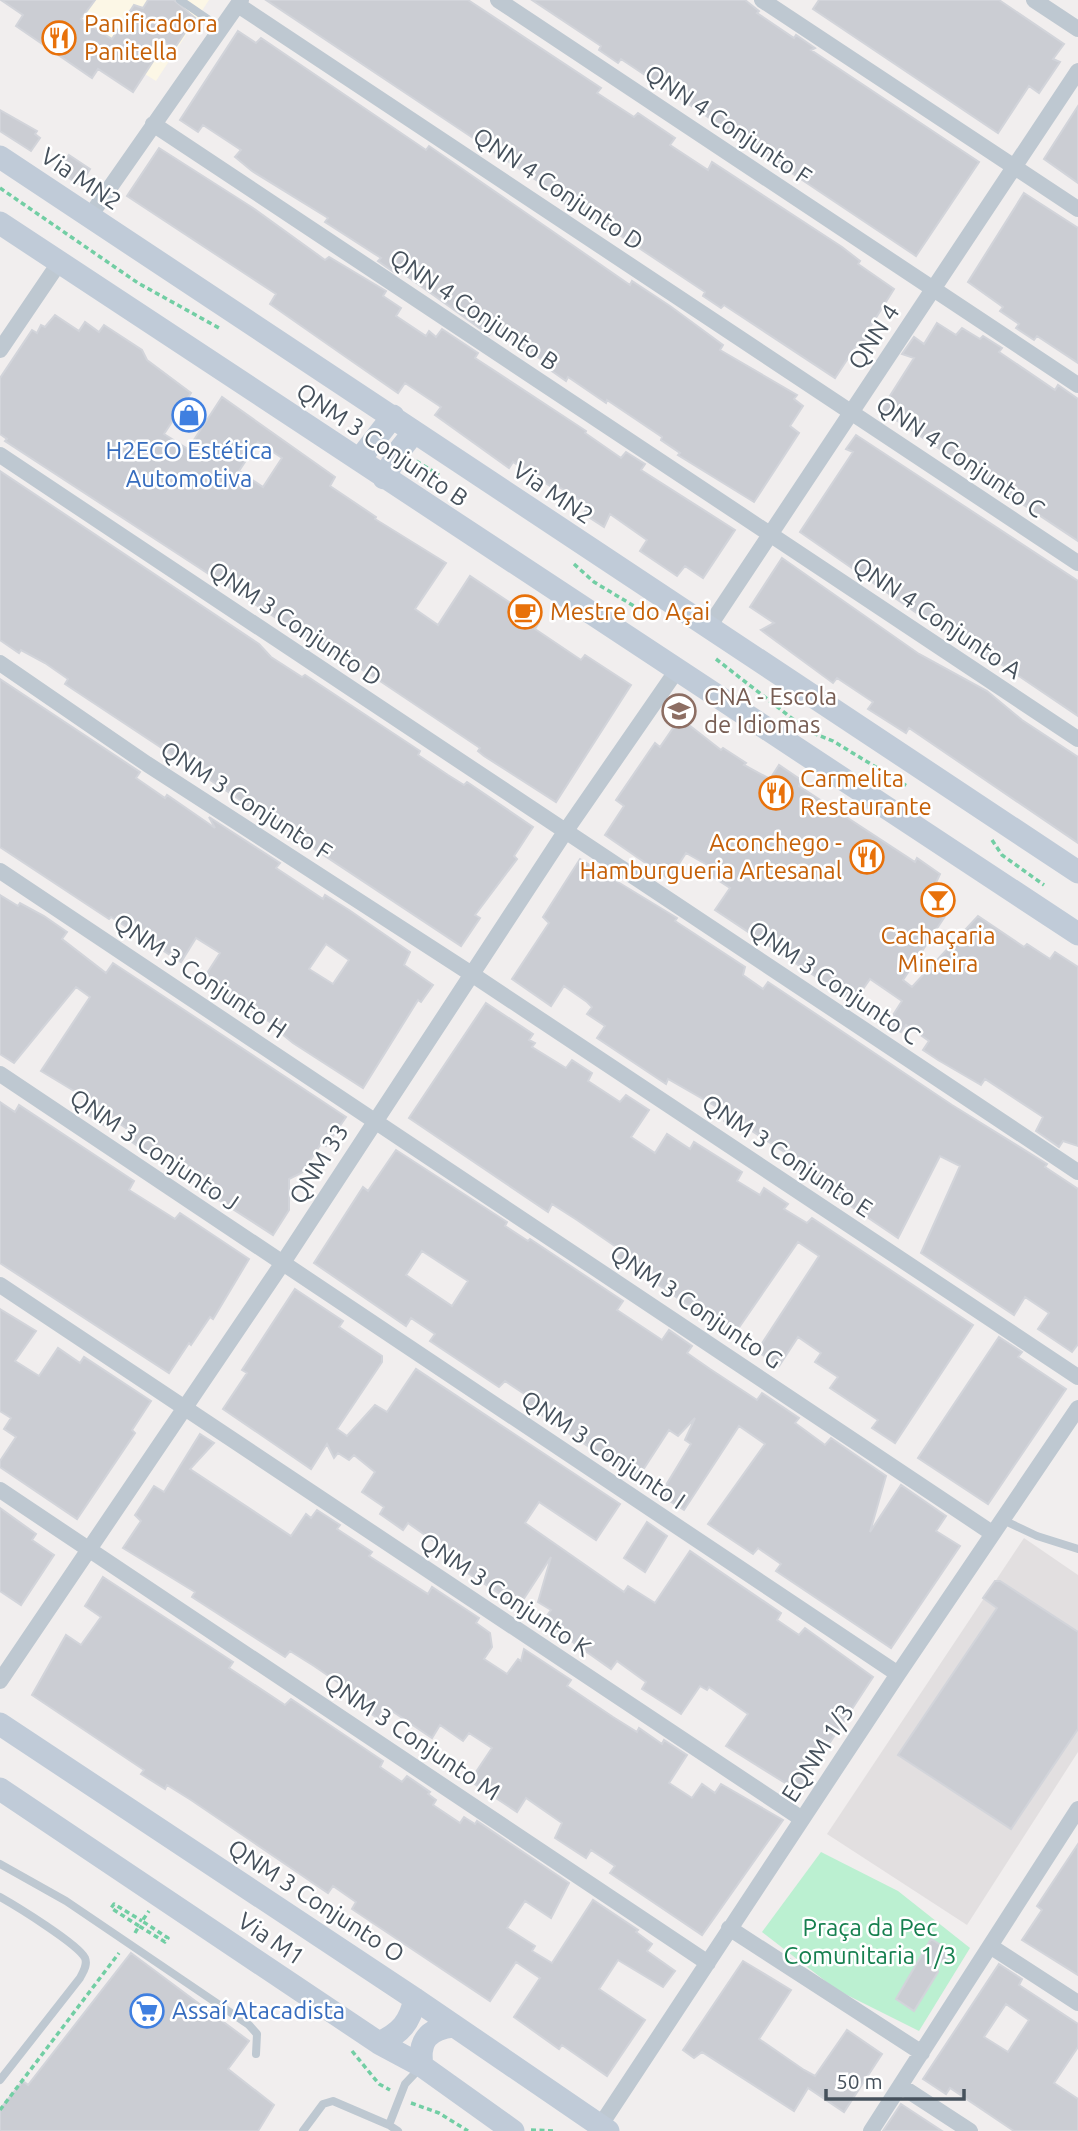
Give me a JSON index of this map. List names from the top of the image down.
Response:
{
  "streets": {
    "main road": [
      "Via MN2",
      "QNM 3 Conjunto B",
      "QNM 3 Conjunto O",
      "Via M1"
    ],
    "street": [
      "QNN 4 Conjunto F",
      "QNN 4 Conjunto D",
      "QNN 4 Conjunto B",
      "QNN 4",
      "QNN 4 Conjunto C",
      "QNN 4 Conjunto A",
      "QNM 3 Conjunto D",
      "QNM 3 Conjunto F",
      "QNM 3 Conjunto H",
      "QNM 3 Conjunto C",
      "QNM 3 Conjunto J",
      "QNM 3 Conjunto E",
      "QNM 33",
      "QNM 3 Conjunto G",
      "QNM 3 Conjunto I",
      "QNM 3 Conjunto K",
      "QNM 3 Conjunto M",
      "EQNM 1/3"
    ]
  },
  "crossings": [
    ["QNN 4 Conjunto F", "QNN 4"],
    ["Via MN2", "QNN 4"],
    ["QNN 4 Conjunto D", "QNN 4"],
    ["QNN 4 Conjunto D", "QNN 4 Conjunto C"],
    ["QNN 4 Conjunto B", "QNN 4"],
    ["QNN 4 Conjunto B", "QNN 4 Conjunto A"],
    ["QNN 4", "QNN 4 Conjunto C"],
    ["QNN 4", "QNN 4 Conjunto A"],
    ["QNM 3 Conjunto B", "QNM 33"],
    ["QNM 3 Conjunto D", "QNM 3 Conjunto C"],
    ["QNM 3 Conjunto D", "QNM 33"],
    ["QNM 3 Conjunto F", "QNM 3 Conjunto E"],
    ["QNM 3 Conjunto F", "QNM 33"],
    ["QNM 3 Conjunto H", "QNM 33"],
    ["QNM 3 Conjunto H", "QNM 3 Conjunto G"],
    ["QNM 3 Conjunto C", "QNM 33"],
    ["QNM 3 Conjunto J", "QNM 33"],
    ["QNM 3 Conjunto J", "QNM 3 Conjunto I"],
    ["QNM 3 Conjunto E", "QNM 33"],
    ["QNM 33", "QNM 3 Conjunto G"],
    ["QNM 33", "QNM 3 Conjunto I"],
    ["QNM 33", "QNM 3 Conjunto K"],
    ["QNM 33", "QNM 3 Conjunto M"],
    ["QNM 3 Conjunto G", "EQNM 1/3"],
    ["QNM 3 Conjunto I", "EQNM 1/3"],
    ["QNM 3 Conjunto K", "EQNM 1/3"],
    ["QNM 3 Conjunto M", "EQNM 1/3"],
    ["EQNM 1/3", "QNM 3 Conjunto O"]
  ],
  "parks": ["Praça da Pec Comunitaria 1/3"],
  "places": {
    "restaurant": ["Panificadora Panitella", "Carmelita Restaurante", "Aconchego - Hamburgueria Artesanal"],
    "shop": ["H2ECO Estética Automotiva"],
    "cafe": ["Mestre do Açai"],
    "school or university": ["CNA - Escola de Idiomas"],
    "bar": ["Cachaçaria Mineira"],
    "supermarket": ["Assaí Atacadista"]
  },
  "scale_bar": "50 m"
}
